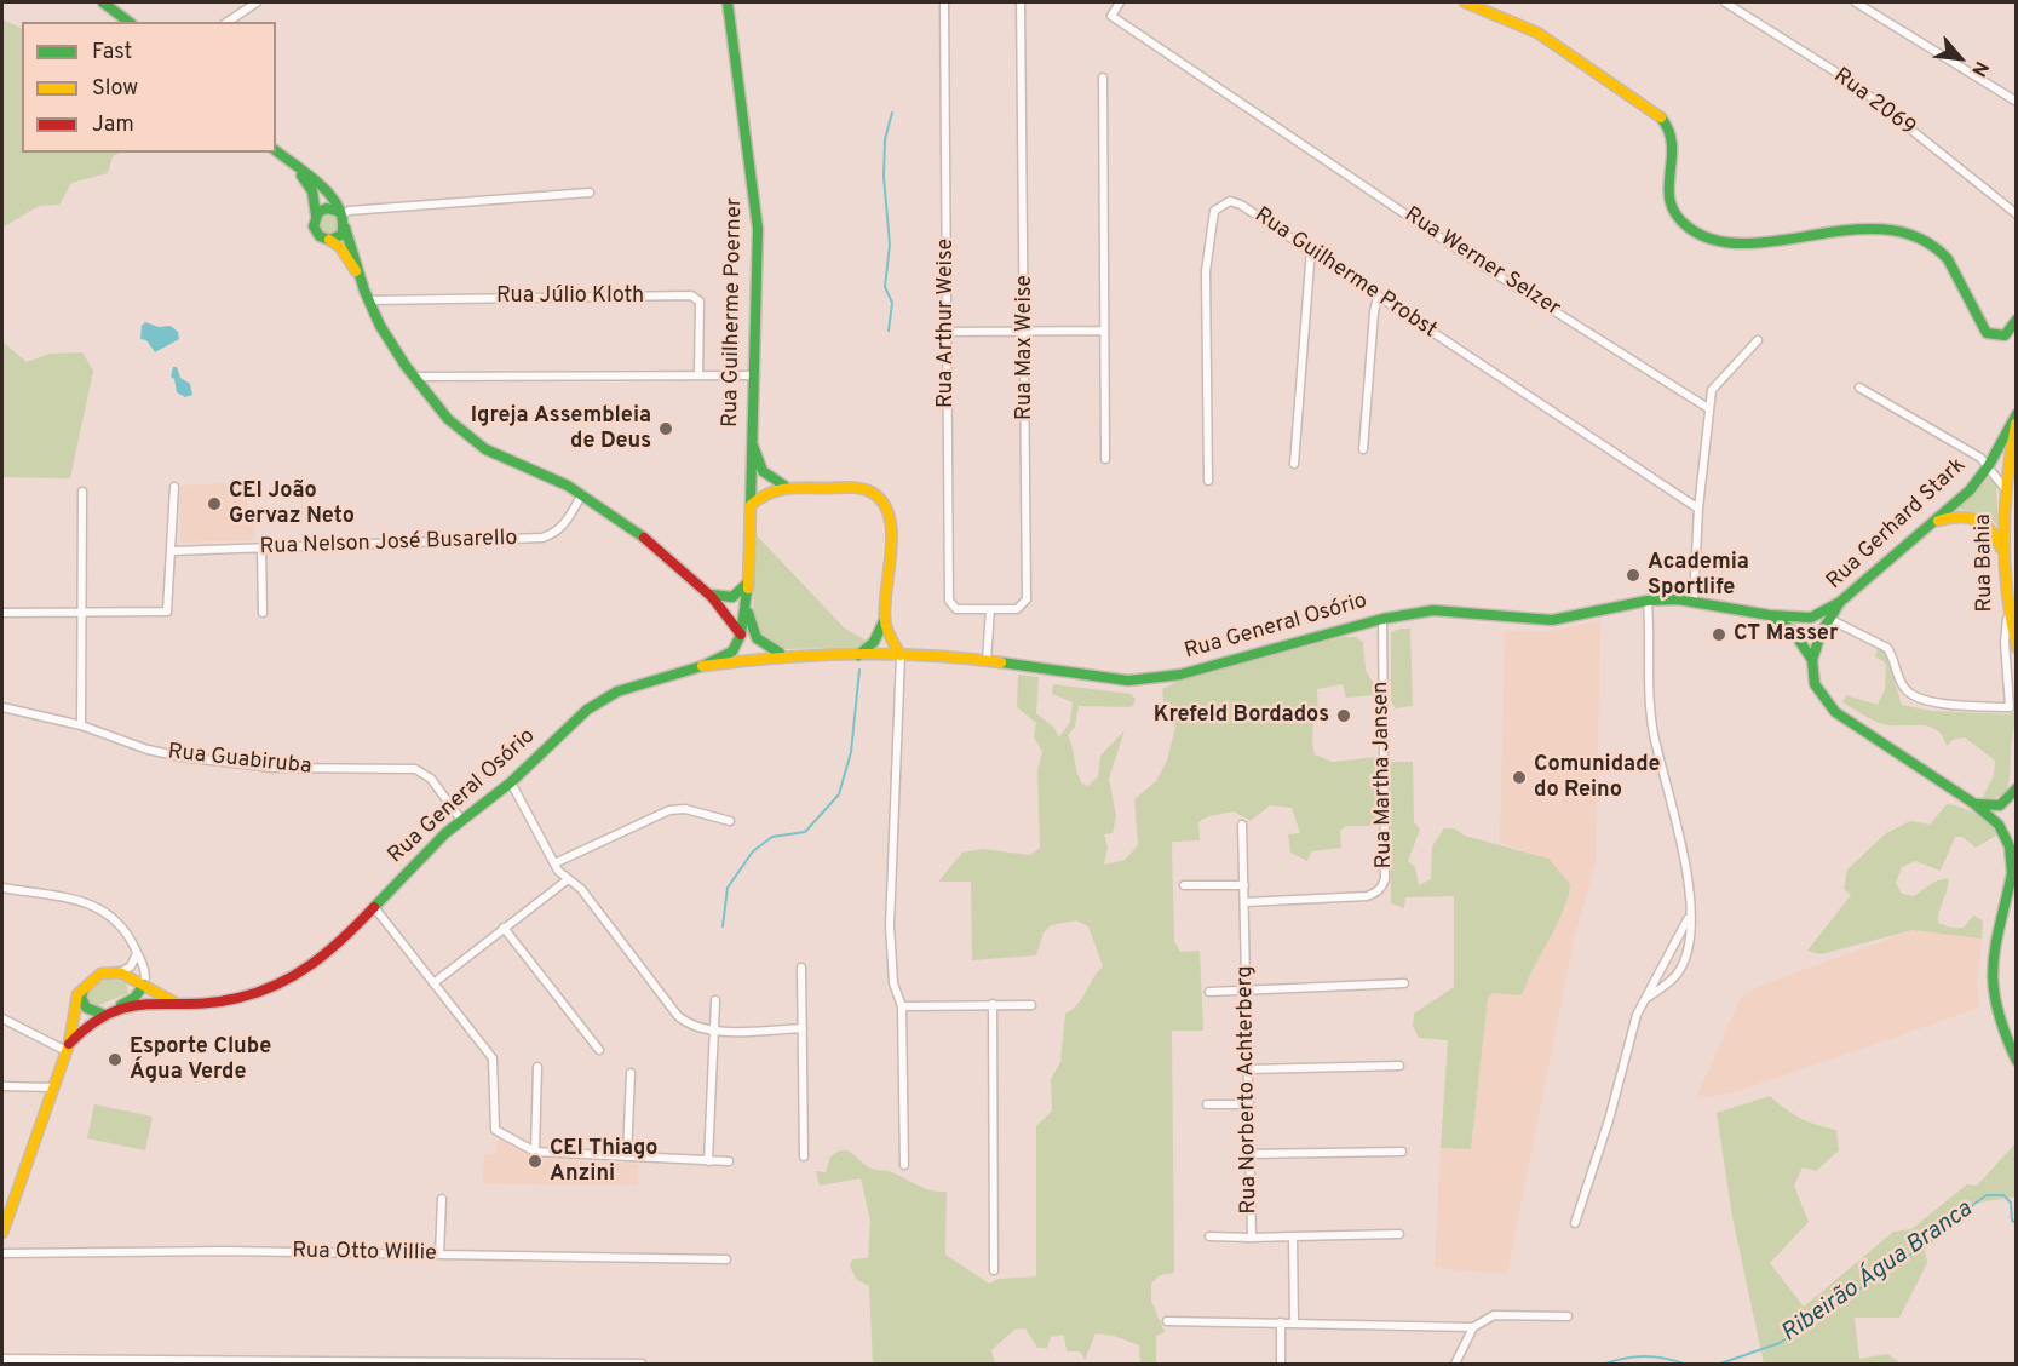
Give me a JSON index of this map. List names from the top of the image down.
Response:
{
  "streets": {
    "main road": [
      "Rua Guilherme Poerner",
      "Rua Gerhard Stark",
      "Rua Bahia",
      "Rua General Osório"
    ],
    "street": [
      "Rua 2069",
      "Rua Werner Selzer",
      "Rua Guilherme Probst",
      "Rua Júlio Kloth",
      "Rua Arthur Weise",
      "Rua Max Weise",
      "Rua Nelson José Busarello",
      "Rua Guabiruba",
      "Rua Martha Jansen",
      "Rua Norberto Achterberg",
      "Rua Otto Willie"
    ]
  },
  "crossings": [
    ["Rua Guilherme Poerner", "Rua General Osório"],
    ["Rua Arthur Weise", "Rua Max Weise"],
    ["Rua Gerhard Stark", "Rua Bahia"],
    ["Rua Gerhard Stark", "Rua General Osório"],
    ["Rua General Osório", "Rua Guabiruba"],
    ["Rua General Osório", "Rua Martha Jansen"],
    ["Rua Martha Jansen", "Rua Norberto Achterberg"]
  ],
  "water": ["Ribeirão Água Branca"],
  "places": [
    "Igreja Assembleia de Deus",
    "CEI João Gervaz Neto",
    "Academia Sportlife",
    "CT Masser",
    "Krefeld Bordados",
    "Comunidade do Reino",
    "Esporte Clube Água Verde",
    "CEI Thiago Anzini"
  ],
  "legend": ["Fast", "Slow", "Jam"],
  "north": "bottom right"
}
